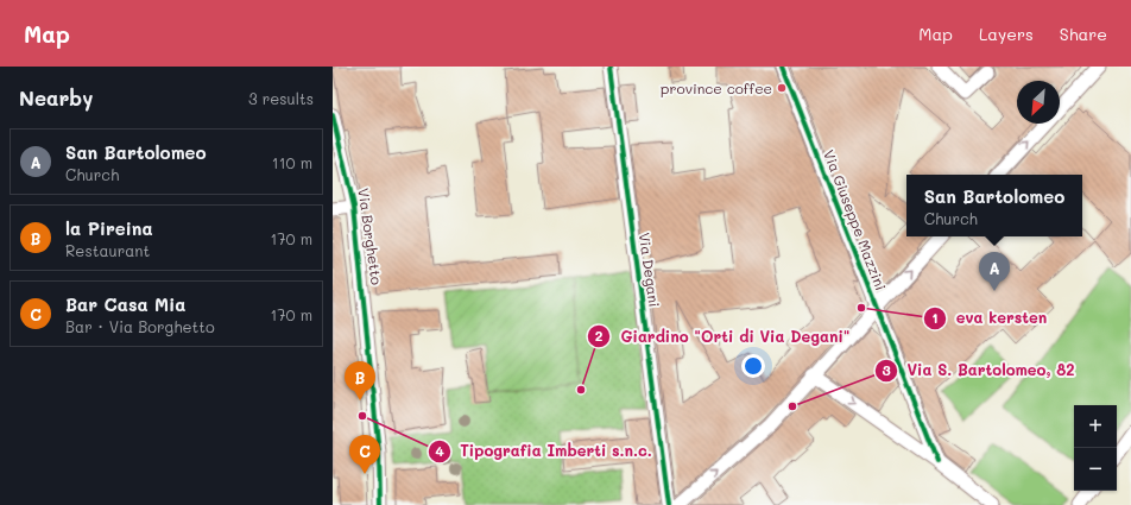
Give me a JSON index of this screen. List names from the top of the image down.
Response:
{
  "streets": {
    "street": ["Via Giuseppe Mazzini", "Via Borghetto", "Via Degani"]
  },
  "places": [
    "province coffee",
    "eva kersten",
    "Giardino \"Orti di Via Degani\"",
    "Via S. Bartolomeo, 82",
    "Tipografia Imberti s.n.c."
  ],
  "north": "bottom left",
  "page": {
    "header": "Map",
    "nav": ["Map", "Layers", "Share"],
    "heading": ["Nearby", "3 results"],
    "list": [
      {
        "mark": "A",
        "name": "San Bartolomeo",
        "note": "Church",
        "value": "110 m"
      },
      {
        "mark": "B",
        "name": "la Pireina",
        "note": "Restaurant",
        "value": "170 m"
      },
      {
        "mark": "C",
        "name": "Bar Casa Mia",
        "note": "Bar · Via Borghetto",
        "value": "170 m"
      }
    ],
    "popup": ["San Bartolomeo", "Church"],
    "pins": ["A", "B", "C"],
    "map_buttons": ["+", "−"]
  }
}
